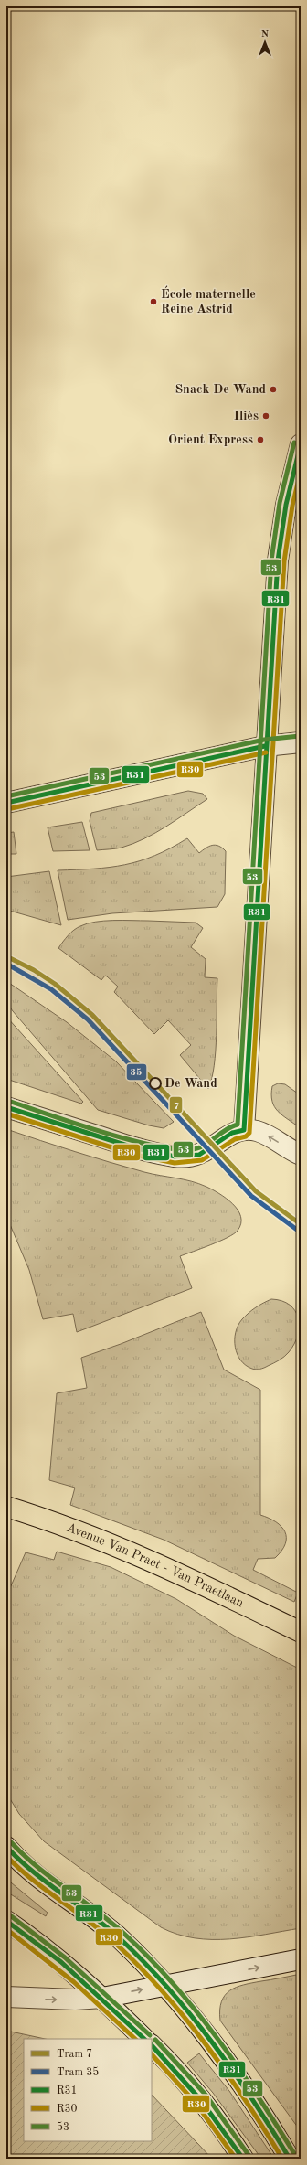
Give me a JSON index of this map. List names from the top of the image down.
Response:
{
  "streets": {
    "main road": ["Avenue Van Praet - Van Praetlaan"]
  },
  "places": [
    "École maternelle Reine Astrid",
    "Snack De Wand",
    "Iliès",
    "Orient Express",
    "De Wand"
  ],
  "lines": [
    "transit line 53",
    "transit line R31",
    "transit line R30",
    "tram line 7",
    "tram line 35"
  ],
  "legend": [
    "Tram 7",
    "Tram 35",
    "R31",
    "R30",
    "53"
  ],
  "north": "top"
}
